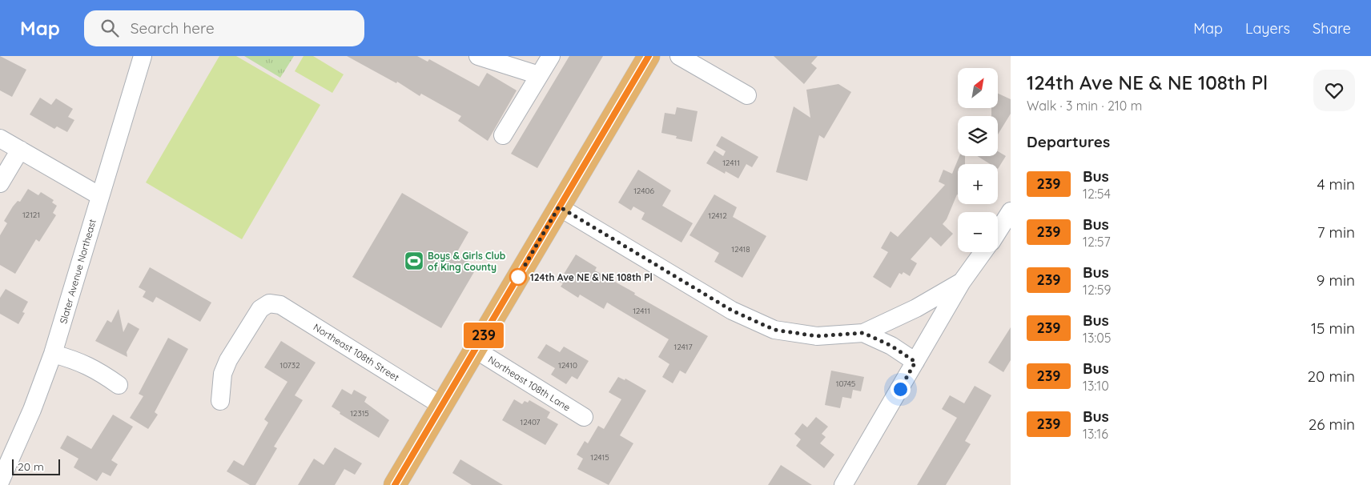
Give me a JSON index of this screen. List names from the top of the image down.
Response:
{
  "streets": {
    "street": ["Slater Avenue Northeast", "Northeast 108th Street", "Northeast 108th Lane"]
  },
  "places": {
    "sports": ["Boys & Girls Club of King County"],
    "other": ["124th Ave NE & NE 108th Pl"]
  },
  "lines": ["bus line 239"],
  "house_numbers": [
    "12411",
    "12406",
    "12121",
    "12412",
    "12418",
    "12411",
    "12417",
    "10732",
    "12410",
    "10745",
    "12315",
    "12407",
    "12415"
  ],
  "scale_bar": "20 m",
  "north": "top right",
  "page": {
    "header": "Map",
    "search": "Search here",
    "nav": ["Map", "Layers", "Share"],
    "on_map": "239",
    "heading": [
      ["124th Ave NE & NE 108th Pl", "Walk · 3 min · 210 m"],
      "Departures"
    ],
    "map_buttons": ["+", "−"],
    "list": [
      {
        "mark": "239",
        "name": "Bus",
        "note": "12:54",
        "value": "4 min"
      },
      {
        "mark": "239",
        "name": "Bus",
        "note": "12:57",
        "value": "7 min"
      },
      {
        "mark": "239",
        "name": "Bus",
        "note": "12:59",
        "value": "9 min"
      },
      {
        "mark": "239",
        "name": "Bus",
        "note": "13:05",
        "value": "15 min"
      },
      {
        "mark": "239",
        "name": "Bus",
        "note": "13:10",
        "value": "20 min"
      },
      {
        "mark": "239",
        "name": "Bus",
        "note": "13:16",
        "value": "26 min"
      }
    ],
    "scale": "20 m"
  }
}
